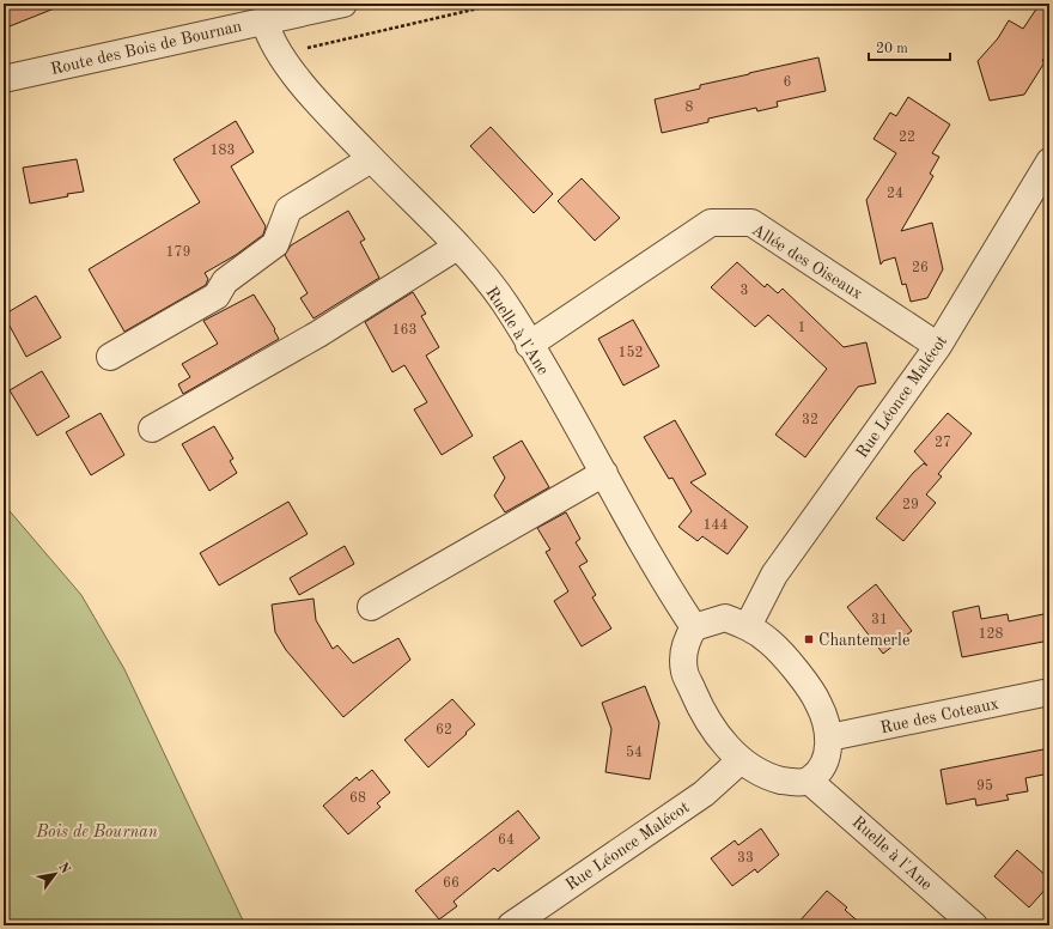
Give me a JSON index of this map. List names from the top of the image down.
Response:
{
  "streets": {
    "street": [
      "Route des Bois de Bournan",
      "Allée des Oiseaux",
      "Ruelle à l'Ane",
      "Rue Léonce Malécot",
      "Rue des Coteaux"
    ]
  },
  "crossings": [
    ["Route des Bois de Bournan", "Ruelle à l'Ane"],
    ["Allée des Oiseaux", "Ruelle à l'Ane"],
    ["Allée des Oiseaux", "Rue Léonce Malécot"]
  ],
  "parks": ["Bois de Bournan"],
  "places": {
    "transit": ["Chantemerle"]
  },
  "house_numbers": [
    "6",
    "8",
    "22",
    "183",
    "24",
    "179",
    "26",
    "3",
    "1",
    "163",
    "152",
    "32",
    "27",
    "29",
    "144",
    "31",
    "128",
    "62",
    "54",
    "95",
    "68",
    "64",
    "33",
    "66"
  ],
  "scale_bar": "20 m",
  "north": "top right"
}
